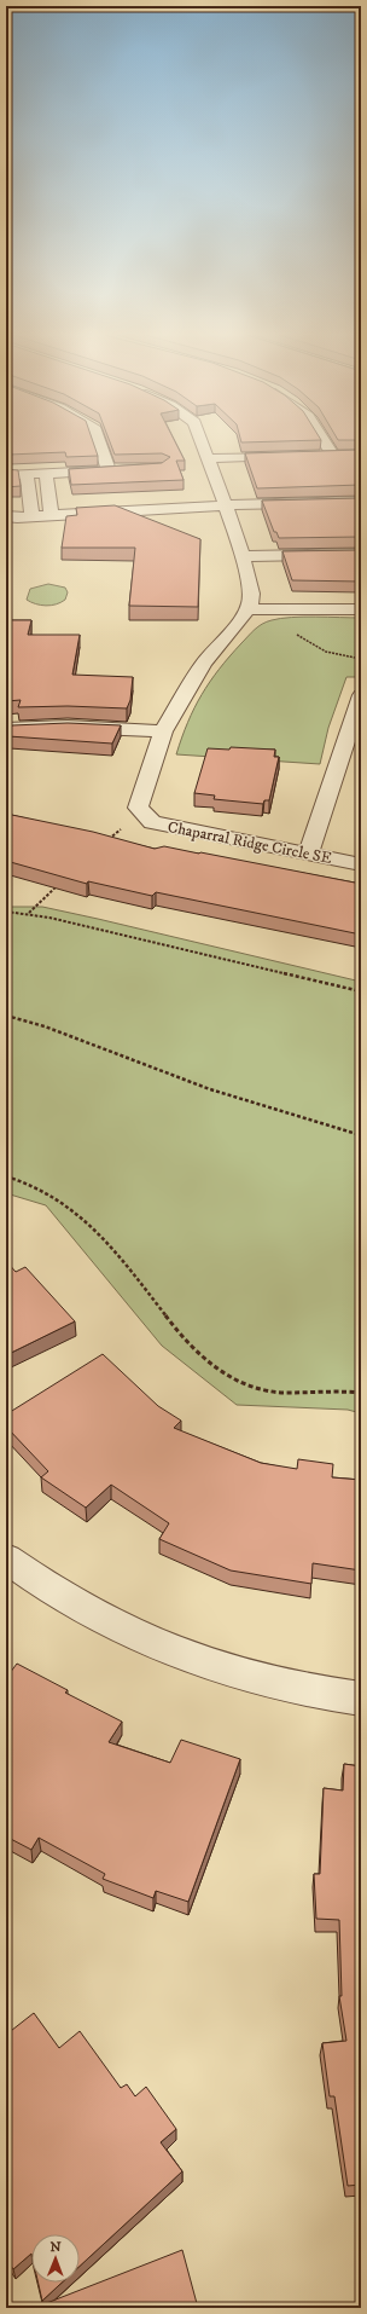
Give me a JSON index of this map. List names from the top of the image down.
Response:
{
  "streets": {
    "street": ["Chaparral Ridge Circle SE"]
  },
  "north": "top"
}
